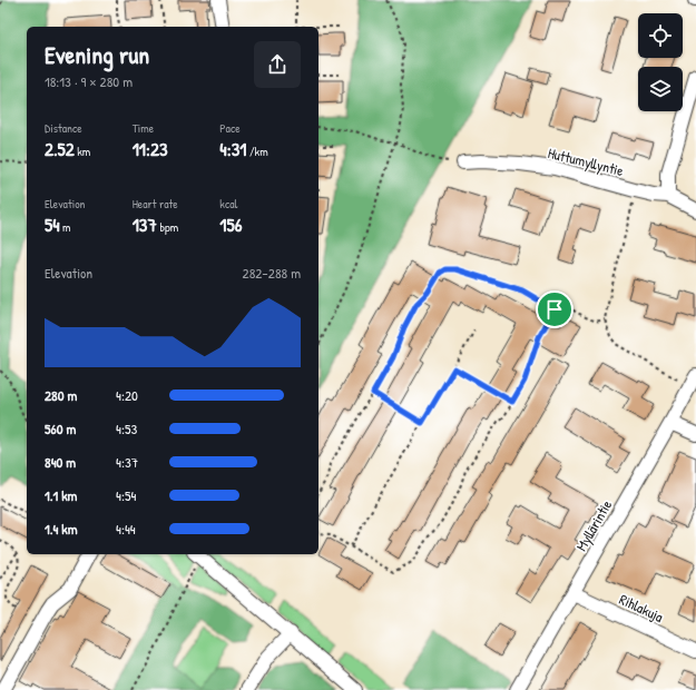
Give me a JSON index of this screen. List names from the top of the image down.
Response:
{
  "streets": {
    "street": ["Huttumyllyntie", "Myllärintie", "Rihlakuja"]
  },
  "crossings": [
    ["Myllärintie", "Rihlakuja"]
  ],
  "page": {
    "heading": ["Evening run", "18:13 · 9 × 280 m"],
    "stats": [
      ["Distance", "2.52 km"],
      ["Time", "11:23"],
      ["Pace", "4:31 /km"],
      ["Elevation", "54 m"],
      ["Heart rate", "137 bpm"],
      ["kcal", "156"]
    ],
    "chart": ["Elevation", "282–288 m"],
    "list": [
      {
        "name": "280 m",
        "note": "4:20"
      },
      {
        "name": "560 m",
        "note": "4:53"
      },
      {
        "name": "840 m",
        "note": "4:37"
      },
      {
        "name": "1.1 km",
        "note": "4:54"
      },
      {
        "name": "1.4 km",
        "note": "4:44"
      }
    ]
  }
}
